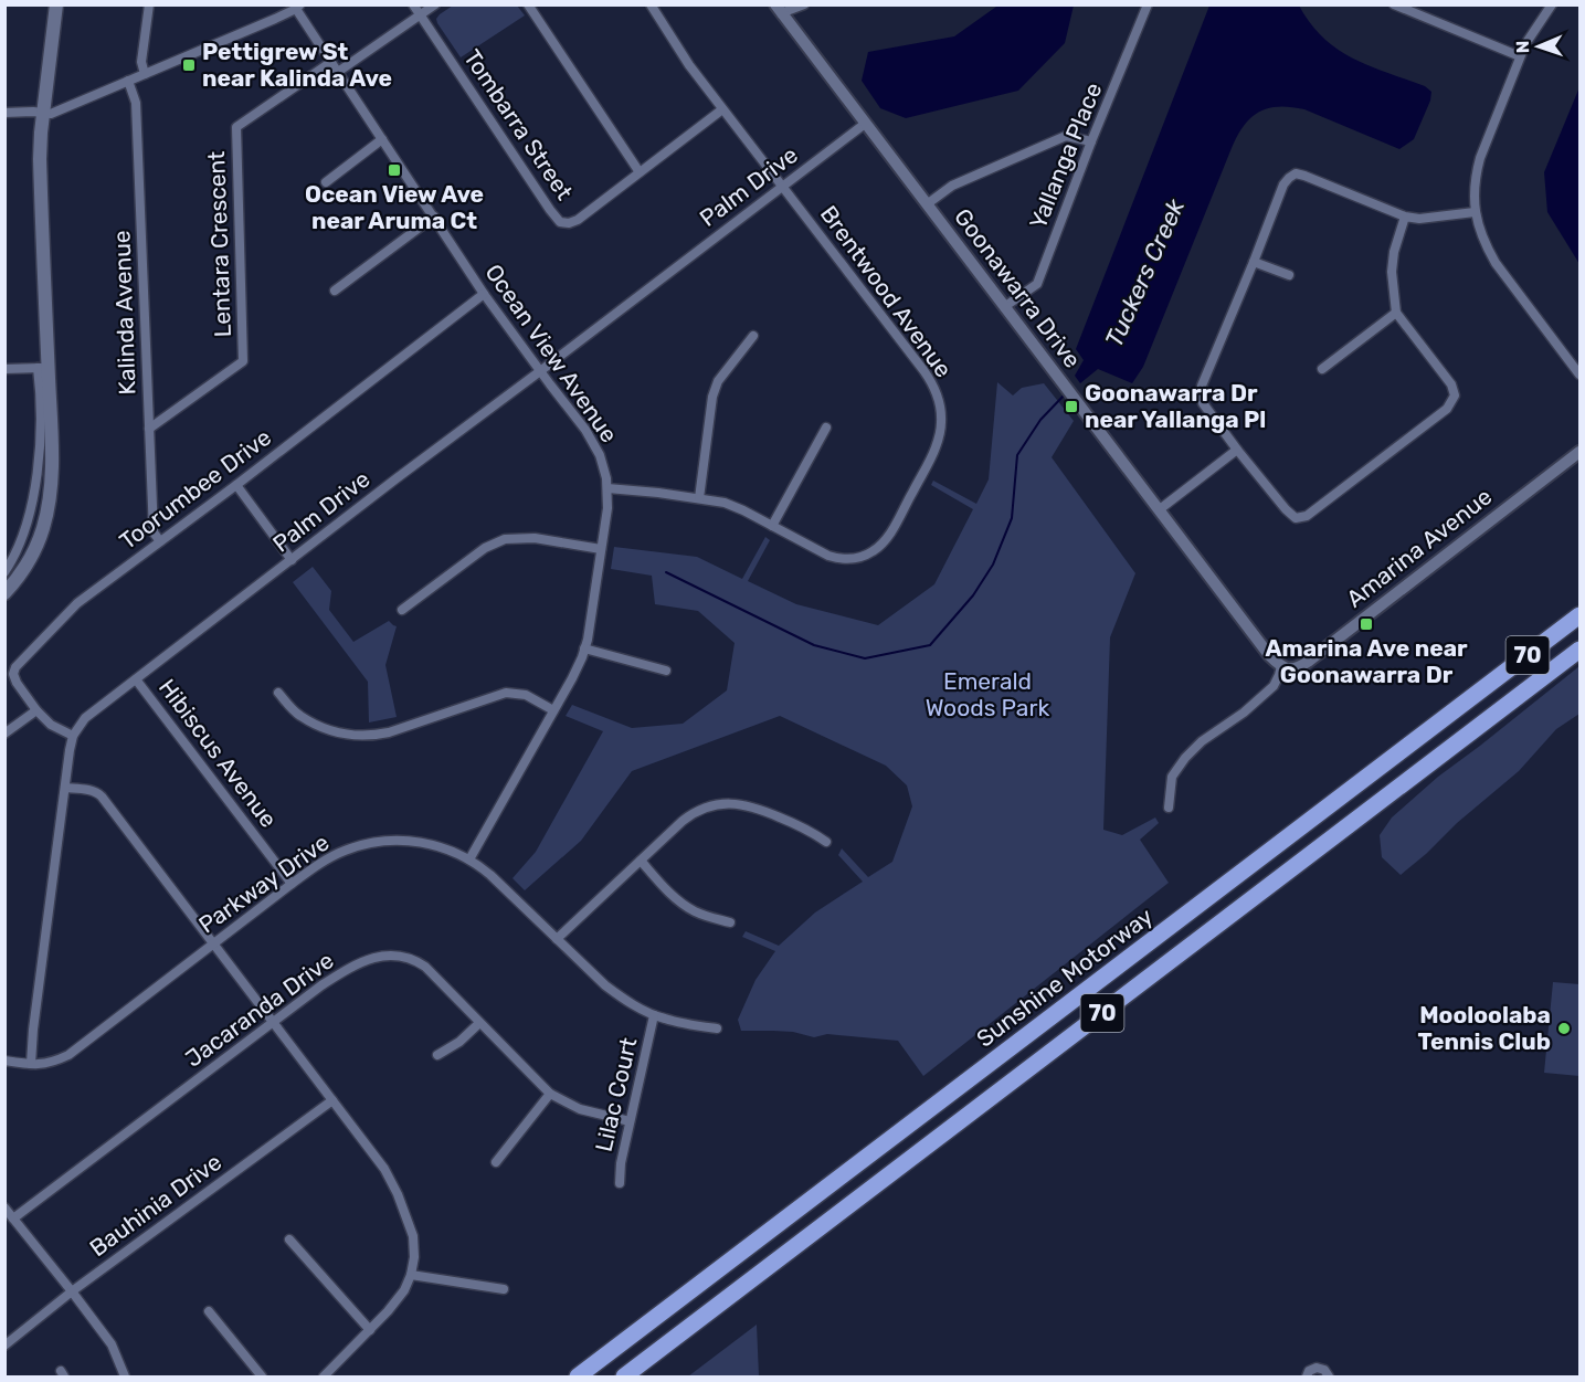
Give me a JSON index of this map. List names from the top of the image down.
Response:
{
  "streets": {
    "highway": ["70", "Sunshine Motorway"],
    "street": [
      "Tombarra Street",
      "Yallanga Place",
      "Palm Drive",
      "Lentara Crescent",
      "Goonawarra Drive",
      "Brentwood Avenue",
      "Kalinda Avenue",
      "Ocean View Avenue",
      "Toorumbee Drive",
      "Amarina Avenue",
      "Hibiscus Avenue",
      "Parkway Drive",
      "Jacaranda Drive",
      "Lilac Court",
      "Bauhinia Drive"
    ]
  },
  "crossings": [
    ["Tombarra Street", "Brentwood Avenue"],
    ["Yallanga Place", "Goonawarra Drive"],
    ["Palm Drive", "Goonawarra Drive"],
    ["Palm Drive", "Brentwood Avenue"],
    ["Palm Drive", "Ocean View Avenue"],
    ["Palm Drive", "Toorumbee Drive"],
    ["Palm Drive", "Hibiscus Avenue"],
    ["Lentara Crescent", "Kalinda Avenue"],
    ["Lentara Crescent", "Ocean View Avenue"],
    ["Goonawarra Drive", "Amarina Avenue"],
    ["Brentwood Avenue", "Ocean View Avenue"],
    ["Kalinda Avenue", "Toorumbee Drive"],
    ["Ocean View Avenue", "Toorumbee Drive"],
    ["Ocean View Avenue", "Parkway Drive"],
    ["Hibiscus Avenue", "Parkway Drive"],
    ["Parkway Drive", "Lilac Court"],
    ["Jacaranda Drive", "Lilac Court"]
  ],
  "water": ["Tuckers Creek"],
  "parks": ["Emerald Woods Park"],
  "places": {
    "transit": [
      "Pettigrew St near Kalinda Ave",
      "Ocean View Ave near Aruma Ct",
      "Goonawarra Dr near Yallanga Pl",
      "Amarina Ave near Goonawarra Dr"
    ],
    "other": ["Mooloolaba Tennis Club"]
  },
  "north": "left"
}
